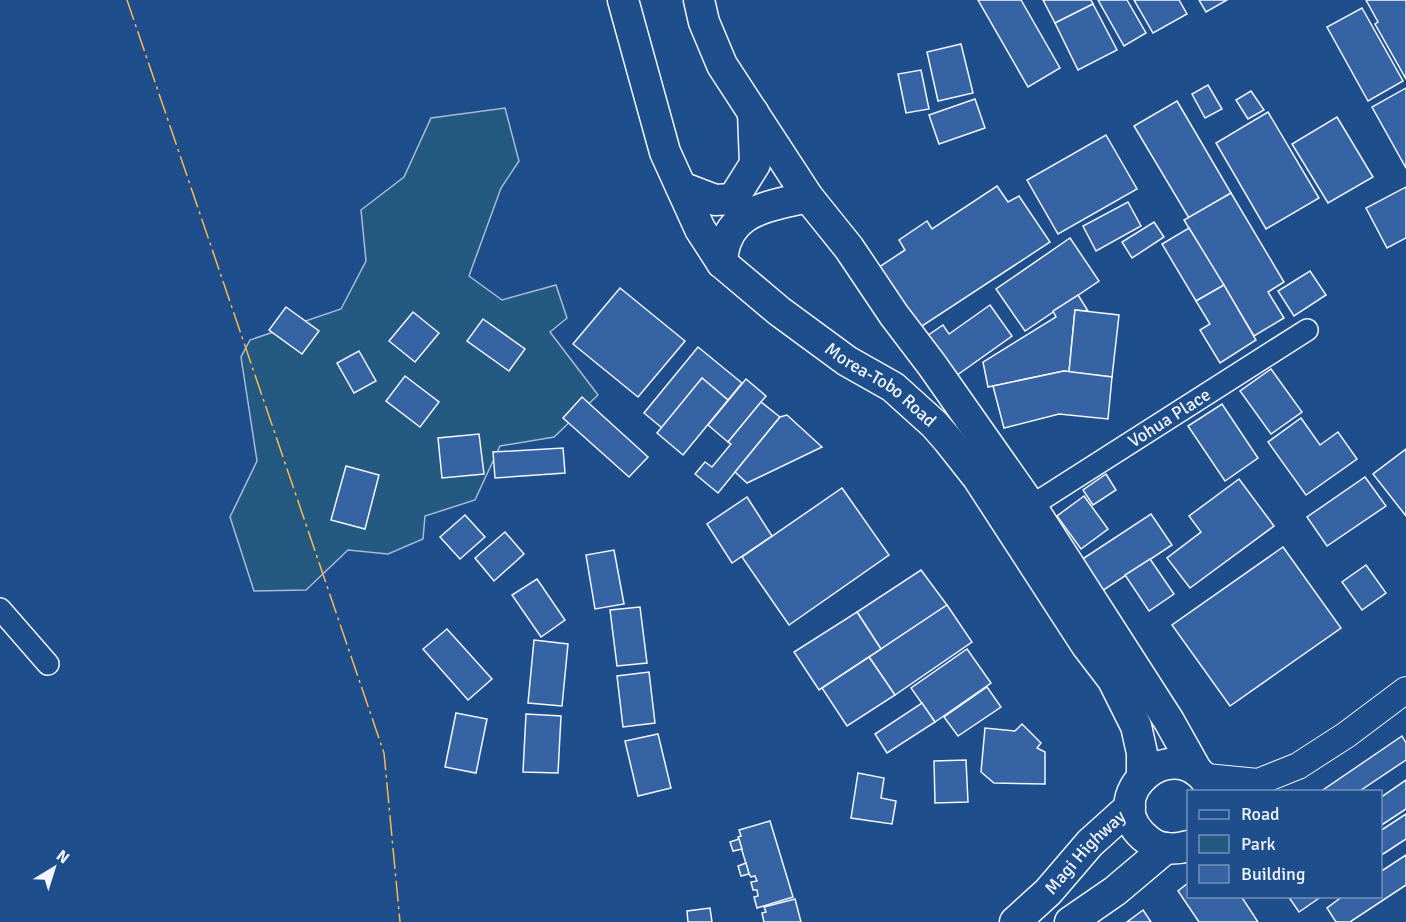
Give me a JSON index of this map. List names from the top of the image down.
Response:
{
  "streets": {
    "highway": ["Morea-Tobo Road", "Magi Highway"],
    "street": ["Vohua Place"]
  },
  "crossings": [
    ["Morea-Tobo Road", "Vohua Place"]
  ],
  "legend": ["Road", "Park", "Building"],
  "north": "top right"
}
